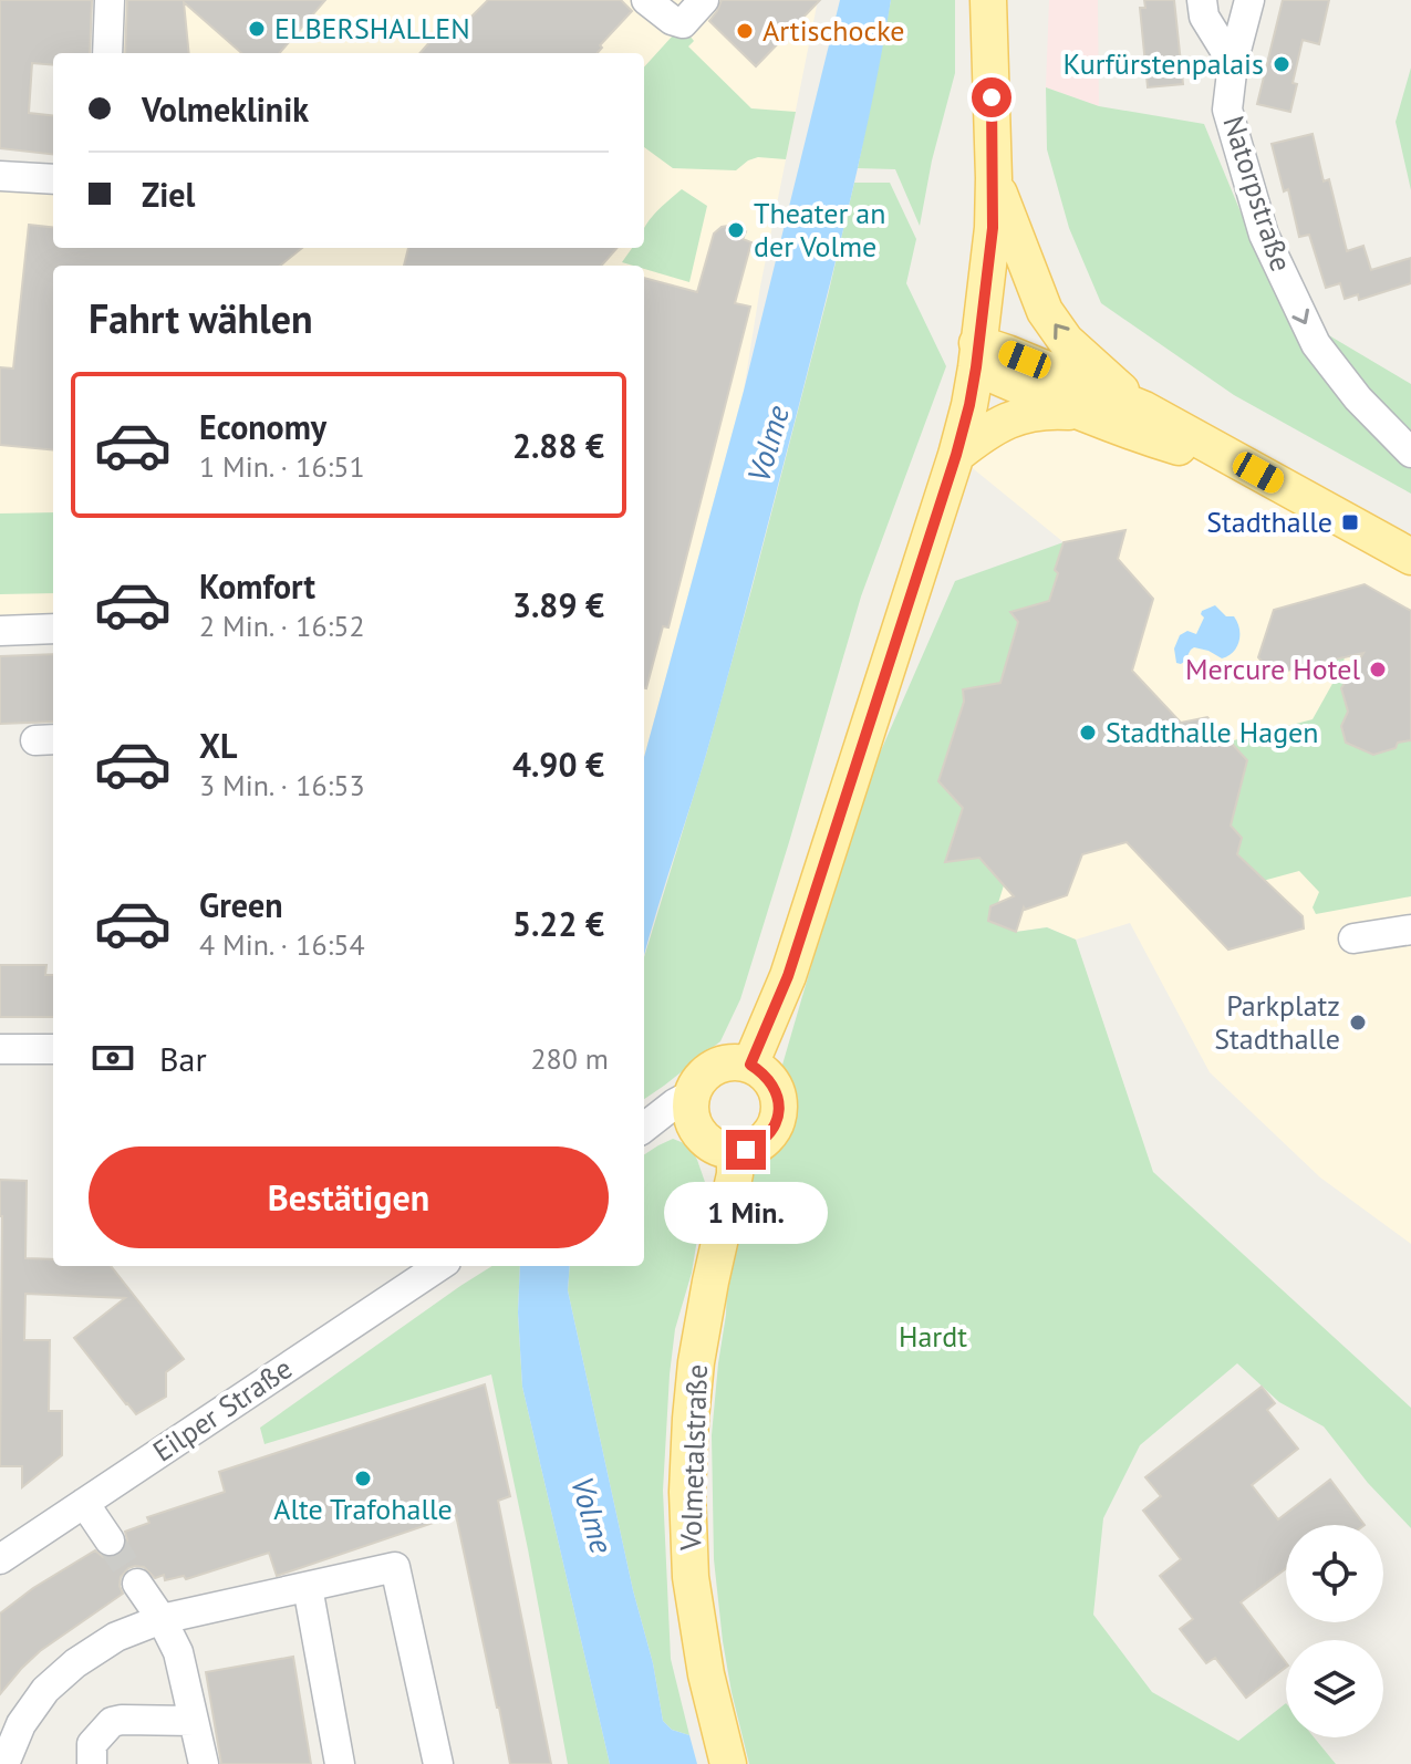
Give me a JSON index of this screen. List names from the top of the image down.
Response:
{
  "streets": {
    "main road": ["Volmetalstraße"],
    "street": ["Natorpstraße", "Eilper Straße"]
  },
  "one_way": ["Natorpstraße"],
  "water": ["Volme"],
  "parks": ["Hardt"],
  "places": {
    "other": [
      "ELBERSHALLEN",
      "Artischocke",
      "Kurfürstenpalais",
      "Theater an der Volme",
      "Mercure Hotel",
      "Stadthalle Hagen",
      "Parkplatz Stadthalle",
      "Alte Trafohalle"
    ],
    "transit": ["Stadthalle"]
  },
  "page": {
    "banner": ["Volmeklinik", "Ziel"],
    "heading": "Fahrt wählen",
    "list": [
      {
        "name": "Economy",
        "note": "1 Min. · 16:51",
        "value": "2.88 €"
      },
      {
        "name": "Komfort",
        "note": "2 Min. · 16:52",
        "value": "3.89 €"
      },
      {
        "name": "XL",
        "note": "3 Min. · 16:53",
        "value": "4.90 €"
      },
      {
        "name": "Green",
        "note": "4 Min. · 16:54",
        "value": "5.22 €"
      }
    ],
    "pay": ["Bar", "280 m"],
    "buttons": "Bestätigen",
    "bubble": "1 Min."
  }
}
